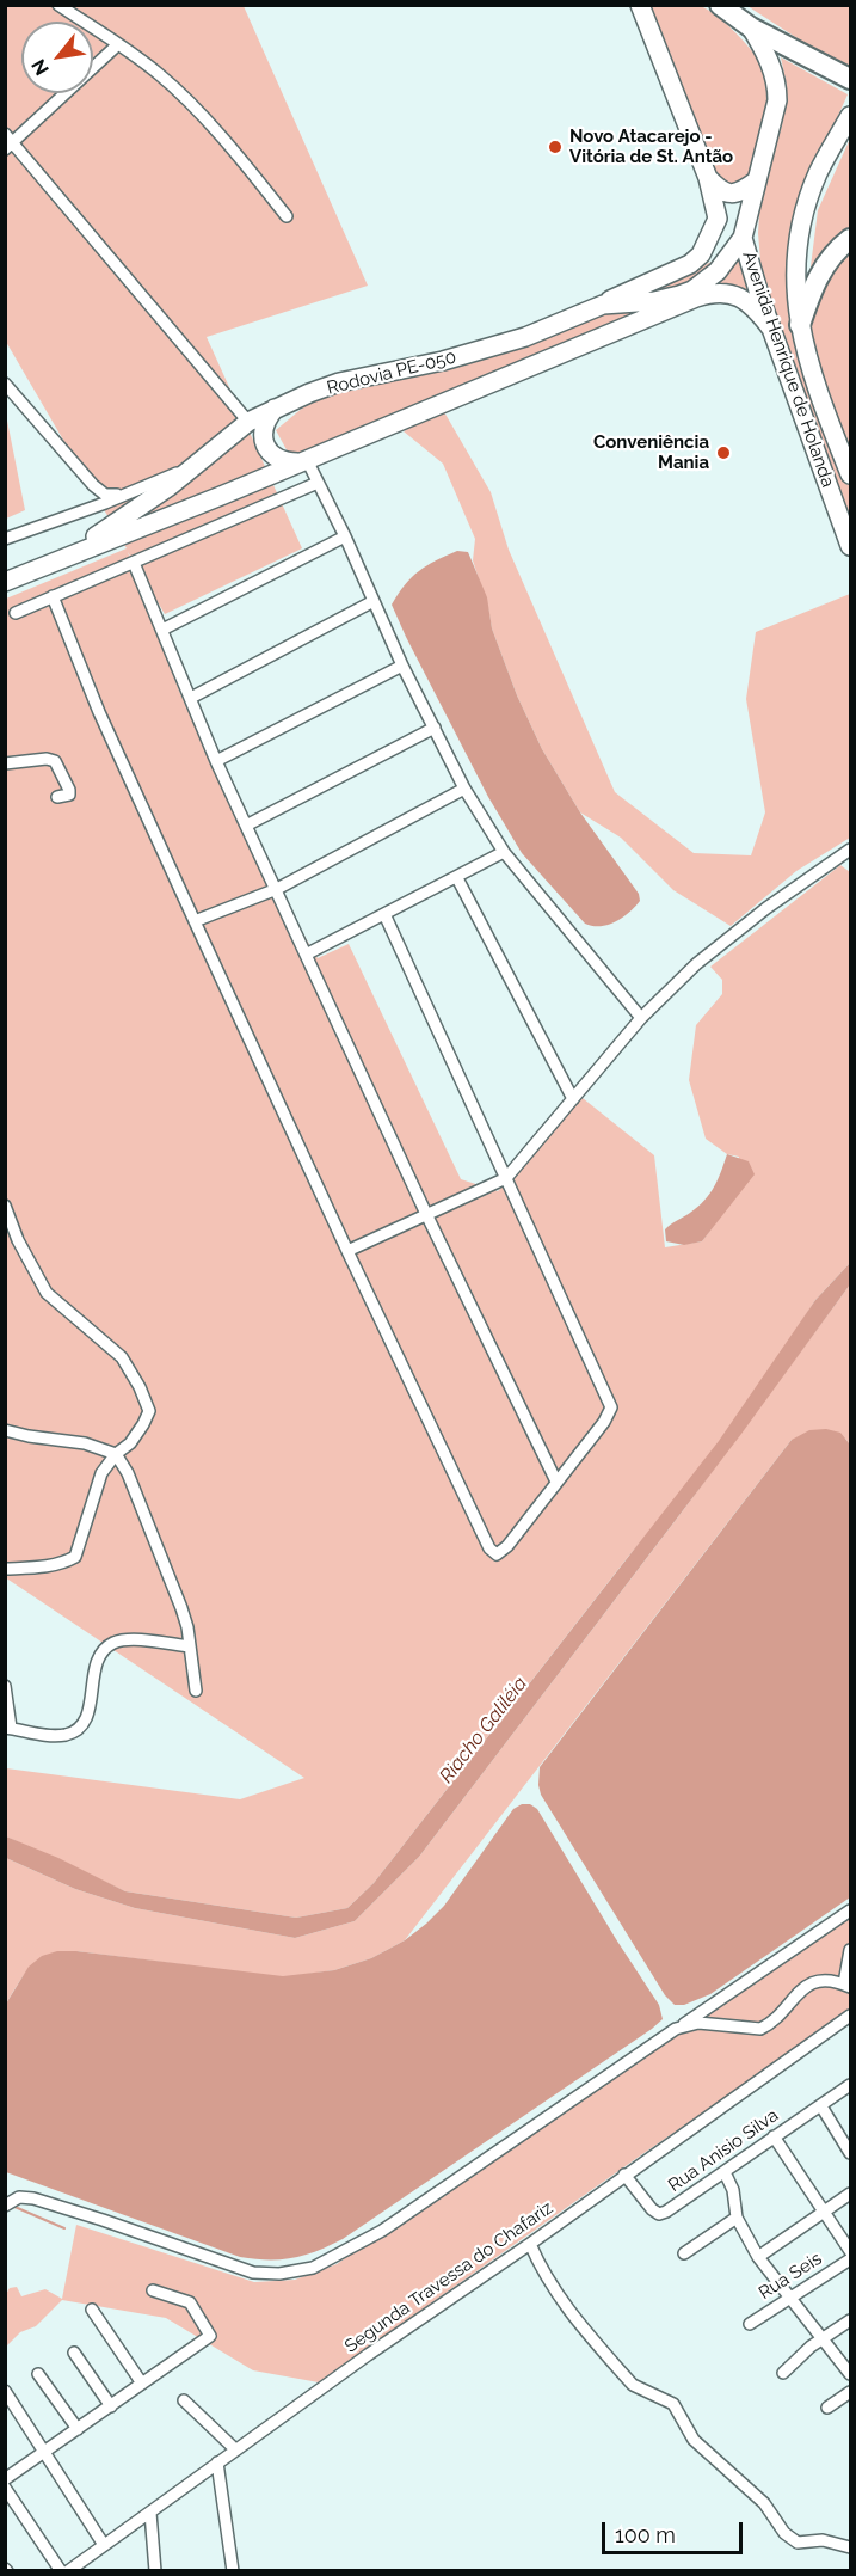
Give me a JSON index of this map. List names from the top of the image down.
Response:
{
  "streets": {
    "main road": ["Avenida Henrique de Holanda", "Rodovia PE-050"],
    "street": ["Rua Anisio Silva", "Rua Seis", "Segunda Travessa do Chafariz"]
  },
  "crossings": [
    ["Avenida Henrique de Holanda", "Rodovia PE-050"],
    ["Rua Anisio Silva", "Segunda Travessa do Chafariz"]
  ],
  "water": ["Riacho Galiléia"],
  "places": ["Novo Atacarejo - Vitória de St. Antão", "Conveniência Mania"],
  "scale_bar": "100 m",
  "north": "bottom left"
}
